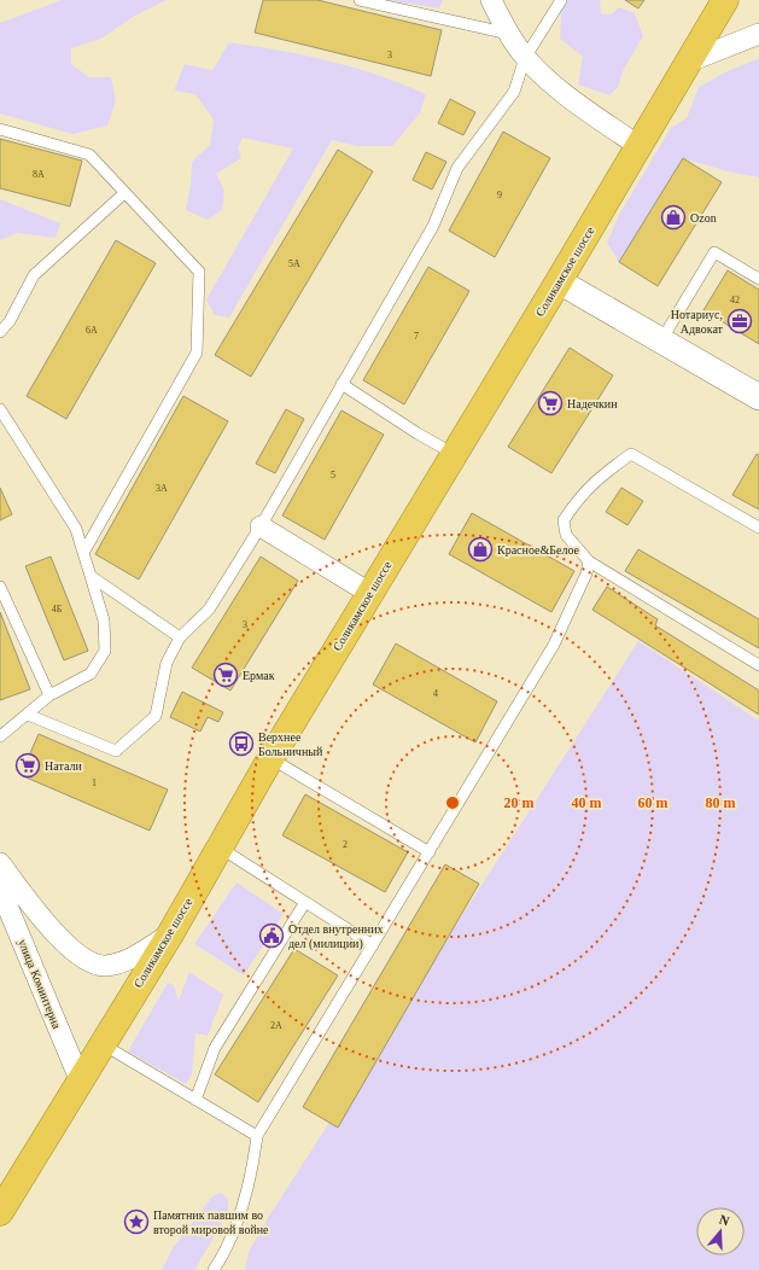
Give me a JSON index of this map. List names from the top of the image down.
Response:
{
  "streets": {
    "highway": ["Соликамское шоссе"],
    "street": ["улица Коминтерна"]
  },
  "crossings": [
    ["Соликамское шоссе", "улица Коминтерна"]
  ],
  "places": {
    "shop": ["Ozon", "Красное&Белое"],
    "office": ["Нотариус, Адвокат"],
    "supermarket": ["Надечкин", "Ермак", "Натали"],
    "bus stop": ["Верхнее Больничный"],
    "public building": ["Отдел внутренних дел (милиции)"],
    "place": ["Памятник павшим во второй мировой войне"]
  },
  "house_numbers": [
    "3",
    "8А",
    "9",
    "5А",
    "42",
    "6А",
    "7",
    "5",
    "3А",
    "4Б",
    "3",
    "4",
    "1",
    "2",
    "2А"
  ],
  "north": "top",
  "rings": [
    "20 m",
    "40 m",
    "60 m",
    "80 m"
  ]
}
